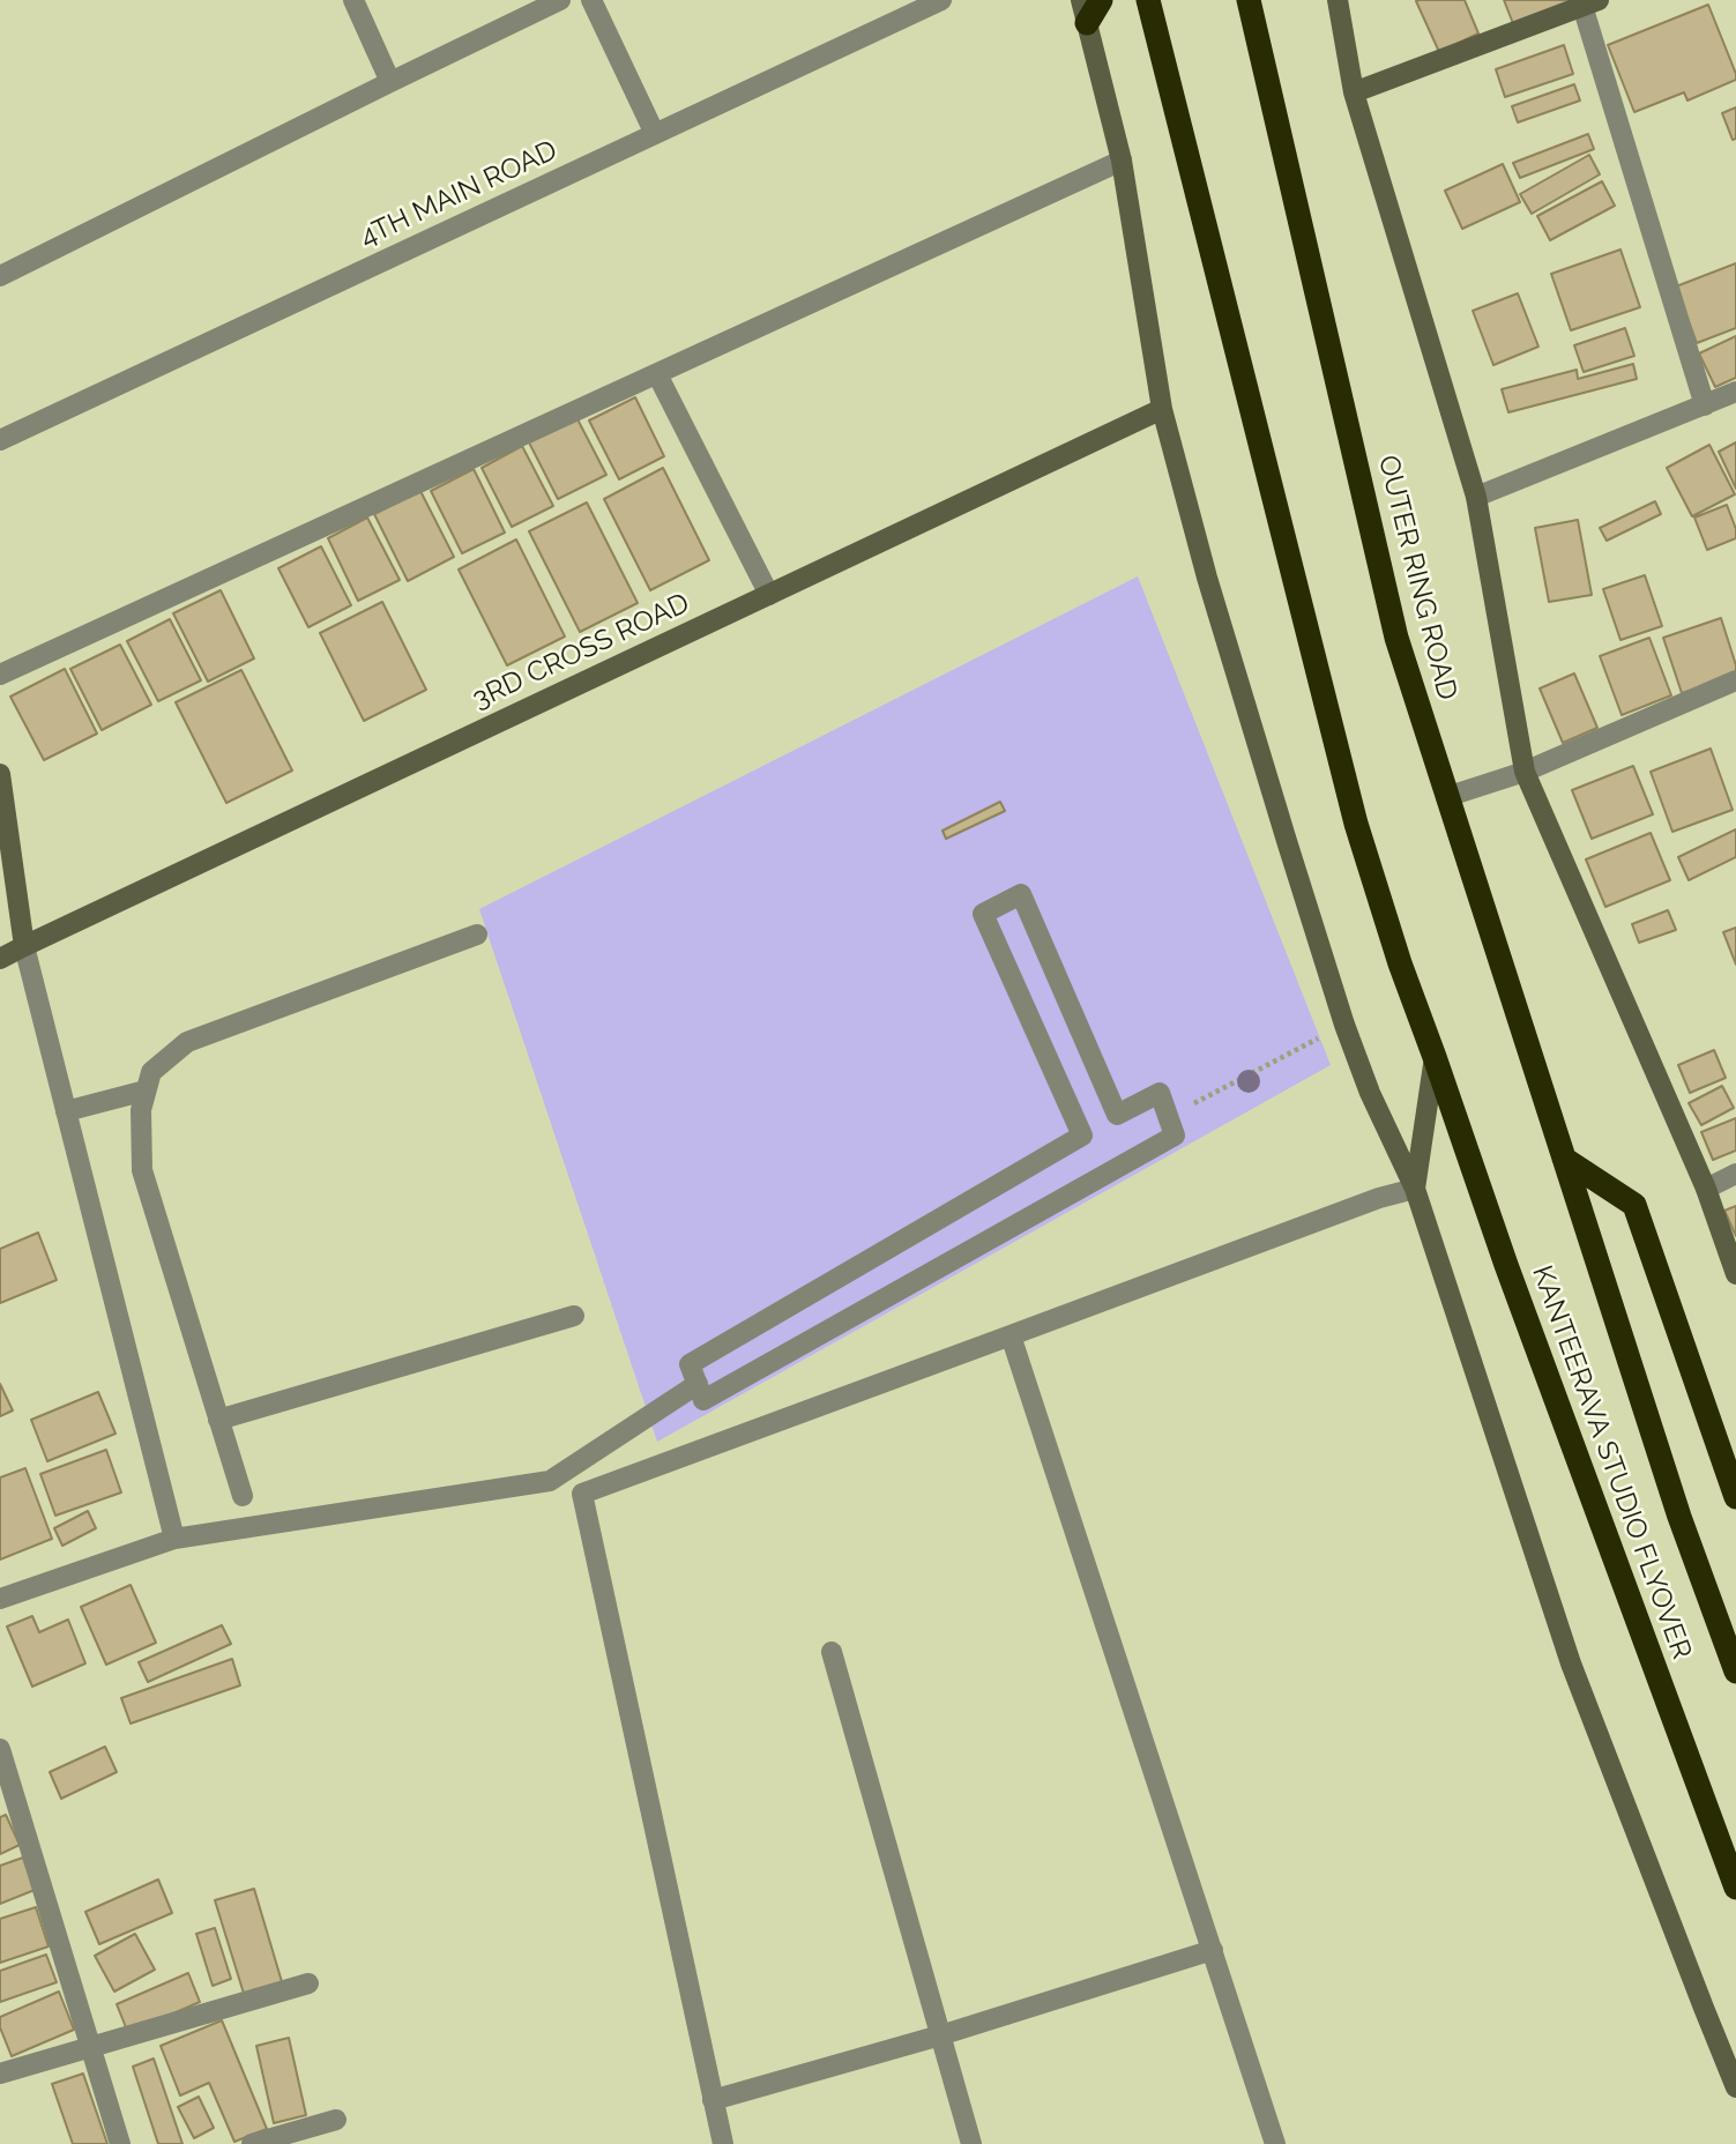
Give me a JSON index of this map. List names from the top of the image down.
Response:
{
  "streets": {
    "highway": ["OUTER RING ROAD", "KANTEERAVA STUDIO FLYOVER"],
    "street": ["4TH MAIN ROAD", "3RD CROSS ROAD"]
  },
  "crossings": [
    ["OUTER RING ROAD", "KANTEERAVA STUDIO FLYOVER"]
  ]
}
